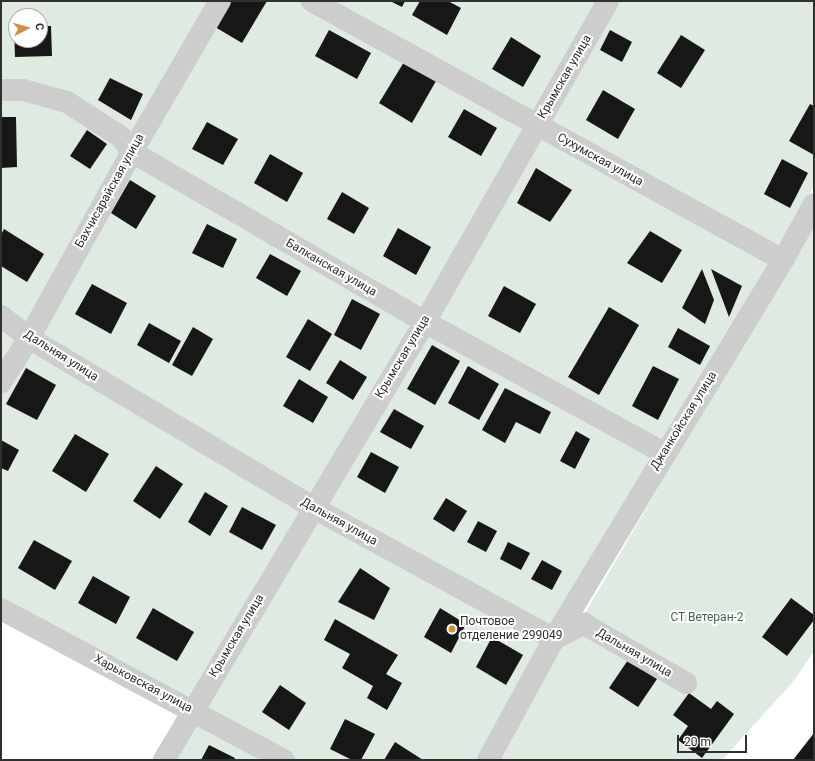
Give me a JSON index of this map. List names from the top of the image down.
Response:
{
  "streets": {
    "street": [
      "Крымская улица",
      "Сухумская улица",
      "Бахчисарайская улица",
      "Балканская улица",
      "Дальняя улица",
      "Джанкойская улица",
      "Харьковская улица"
    ]
  },
  "crossings": [
    ["Крымская улица", "Сухумская улица"],
    ["Крымская улица", "Балканская улица"],
    ["Крымская улица", "Дальняя улица"],
    ["Крымская улица", "Харьковская улица"],
    ["Сухумская улица", "Джанкойская улица"],
    ["Бахчисарайская улица", "Балканская улица"],
    ["Бахчисарайская улица", "Дальняя улица"],
    ["Балканская улица", "Джанкойская улица"],
    ["Дальняя улица", "Джанкойская улица"]
  ],
  "parks": ["СТ Ветеран-2"],
  "places": ["Почтовое отделение 299049"],
  "scale_bar": "20 m",
  "north": "right"
}
